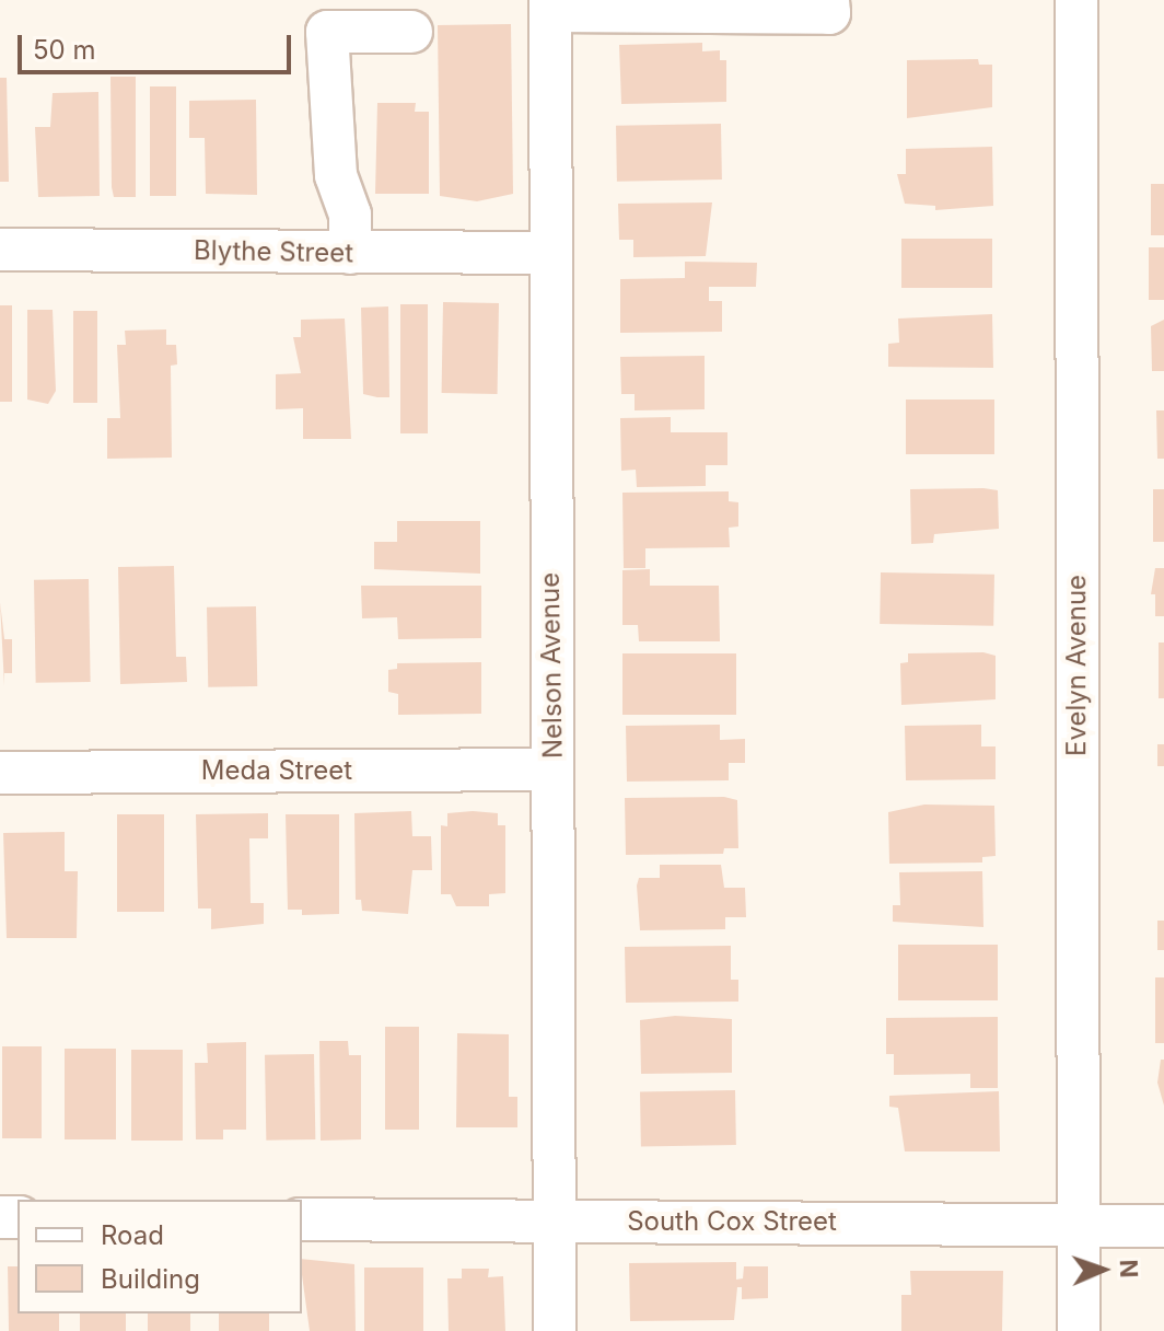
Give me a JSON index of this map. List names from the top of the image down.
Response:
{
  "streets": {
    "street": [
      "Blythe Street",
      "Nelson Avenue",
      "Evelyn Avenue",
      "Meda Street",
      "South Cox Street"
    ]
  },
  "crossings": [
    ["Blythe Street", "Nelson Avenue"],
    ["Nelson Avenue", "Meda Street"],
    ["Nelson Avenue", "South Cox Street"],
    ["Evelyn Avenue", "South Cox Street"]
  ],
  "legend": ["Road", "Building"],
  "scale_bar": "50 m",
  "north": "right"
}
